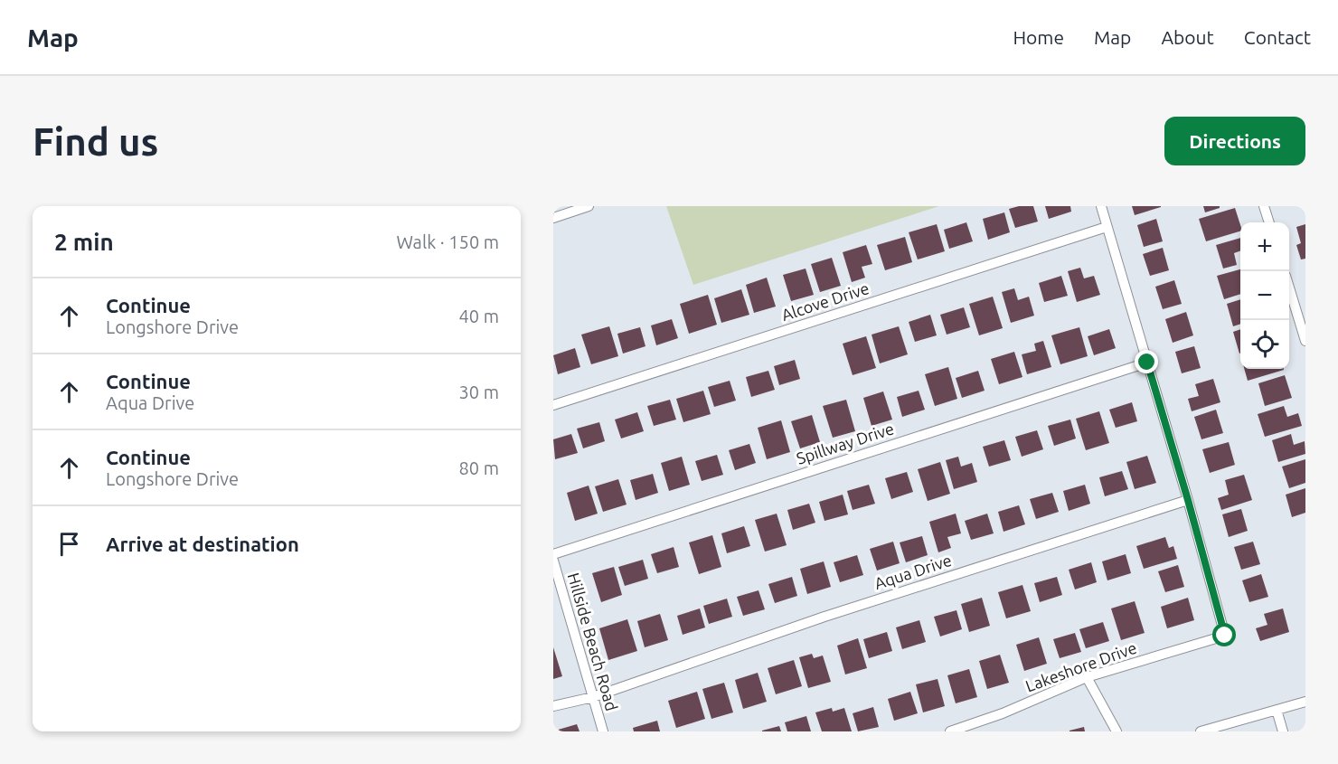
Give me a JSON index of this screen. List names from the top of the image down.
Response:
{
  "streets": {
    "street": [
      "Alcove Drive",
      "Spillway Drive",
      "Aqua Drive",
      "Hillside Beach Road",
      "Lakeshore Drive"
    ]
  },
  "crossings": [
    ["Aqua Drive", "Hillside Beach Road"],
    ["Aqua Drive", "Lakeshore Drive"]
  ],
  "page": {
    "header": "Map",
    "nav": [
      "Home",
      "Map",
      "About",
      "Contact"
    ],
    "buttons": "Directions",
    "title": "Find us",
    "heading": ["2 min", "Walk · 150 m"],
    "map_buttons": ["+", "−"],
    "list": [
      ["Continue", "Longshore Drive", "40 m"],
      ["Continue", "Aqua Drive", "30 m"],
      ["Continue", "Longshore Drive", "80 m"],
      "Arrive at destination"
    ]
  }
}
